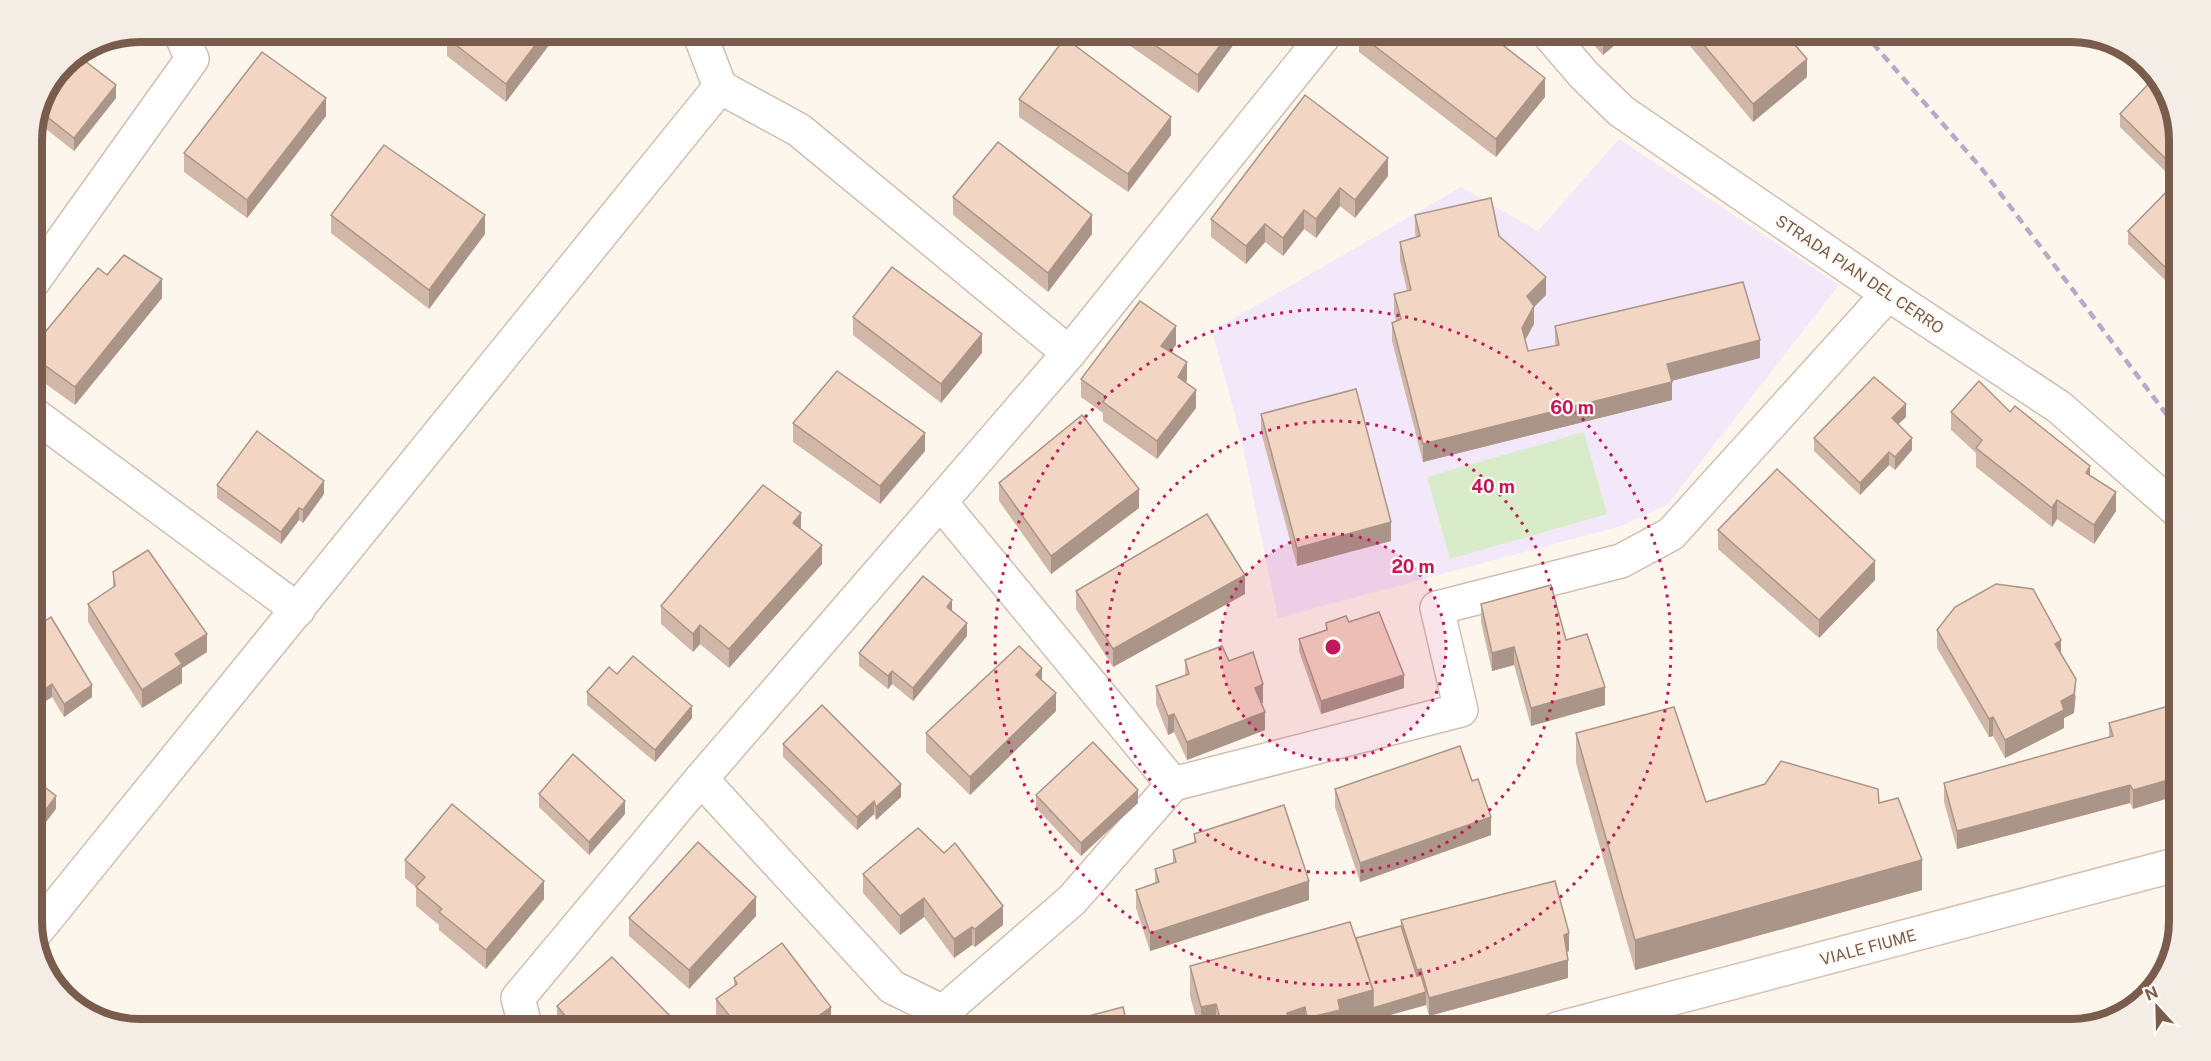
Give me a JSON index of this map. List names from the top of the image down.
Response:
{
  "streets": {
    "street": ["STRADA PIAN DEL CERRO", "VIALE FIUME"]
  },
  "north": "top",
  "rings": ["60 m", "40 m", "20 m"]
}
